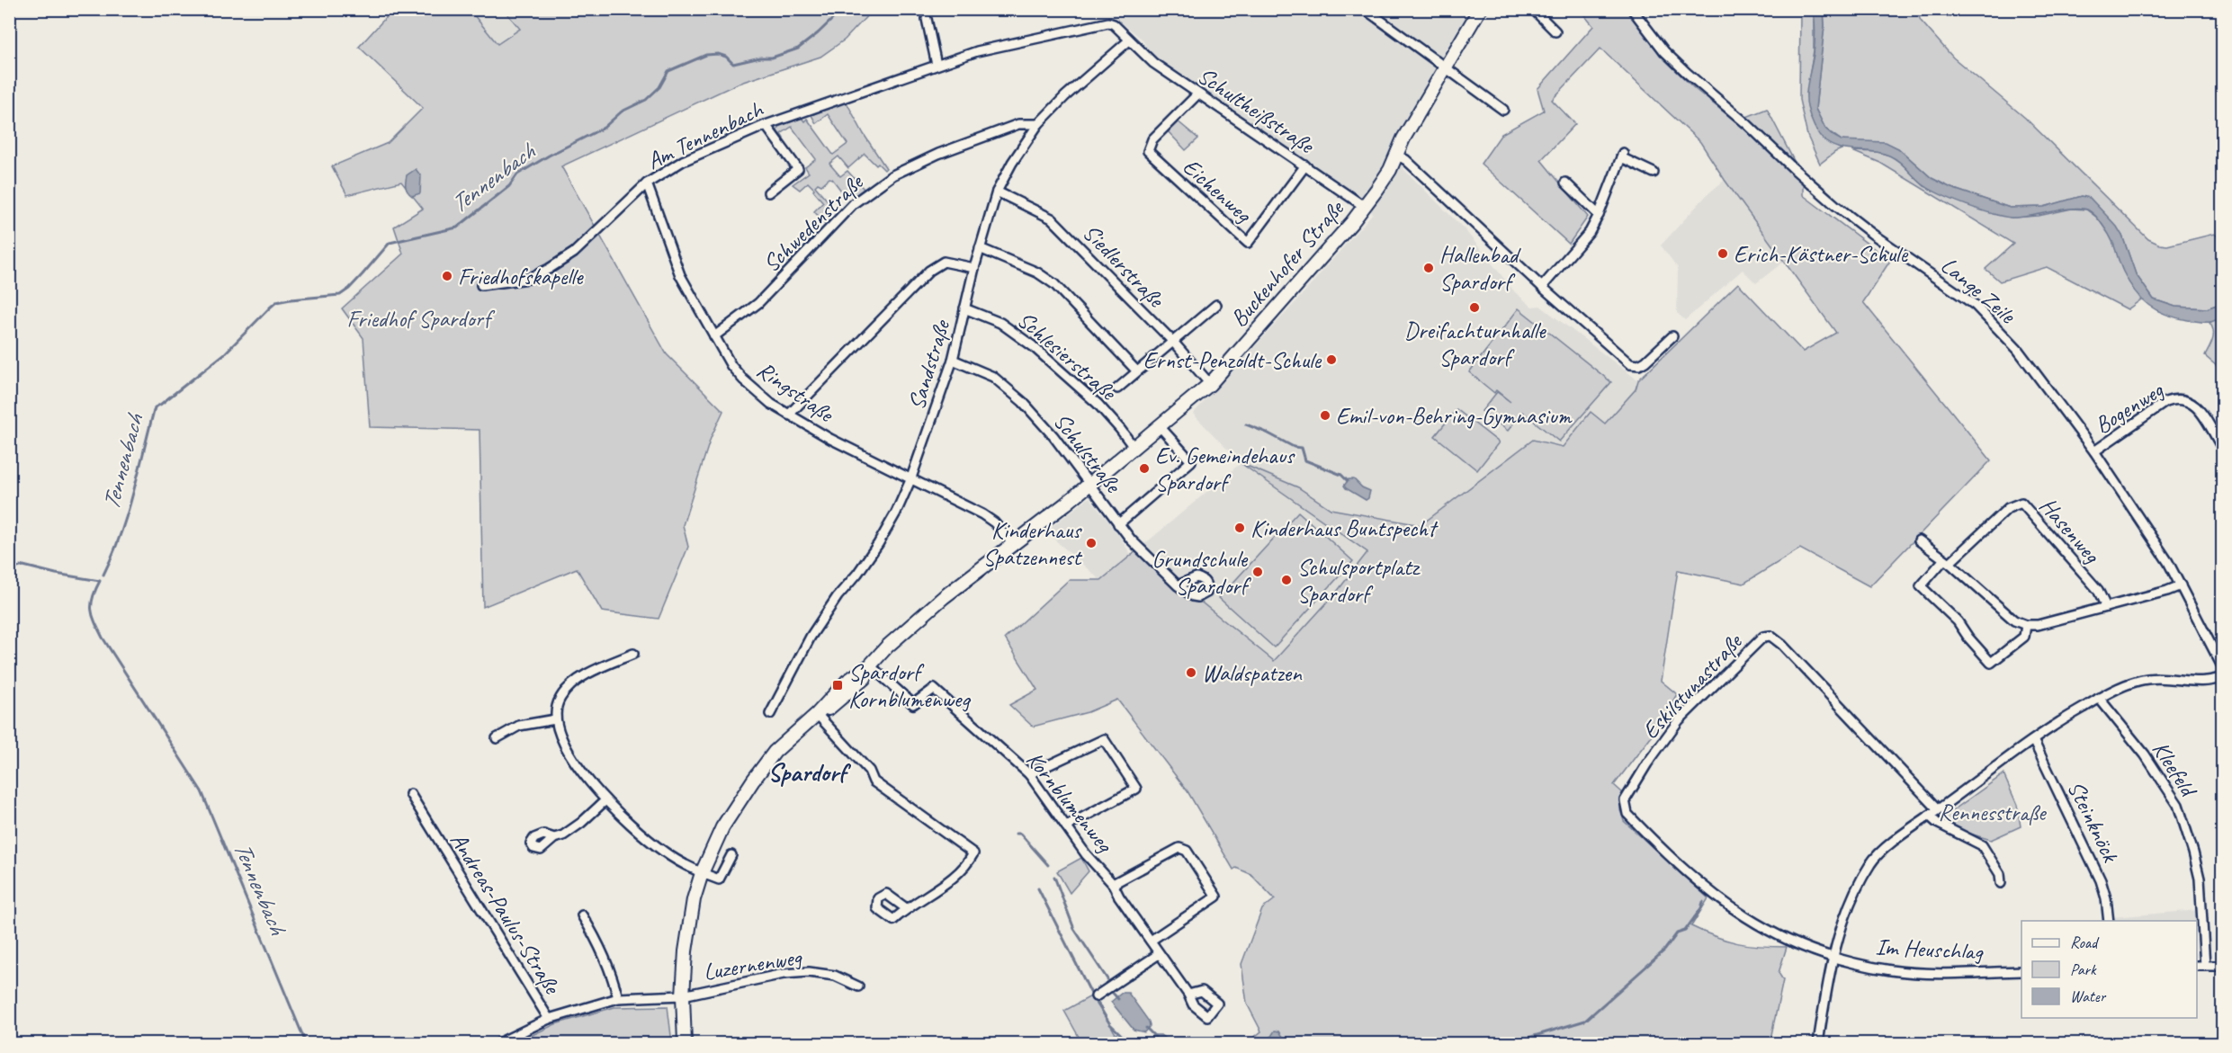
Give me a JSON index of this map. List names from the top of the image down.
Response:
{
  "streets": {
    "street": [
      "Schultheißstraße",
      "Am Tennenbach",
      "Eichenweg",
      "Schwedenstraße",
      "Buckenhofer Straße",
      "Siedlerstraße",
      "Lange Zeile",
      "Schlesierstraße",
      "Sandstraße",
      "Ringstraße",
      "Bogenweg",
      "Schulstraße",
      "Hasenweg",
      "Eskilstunastraße",
      "Kleefeld",
      "Kornblumenweg",
      "Steinknöck",
      "Andreas-Paulus-Straße",
      "Im Heuschlag",
      "Luzernenweg"
    ]
  },
  "crossings": [
    ["Schultheißstraße", "Am Tennenbach"],
    ["Schultheißstraße", "Eichenweg"],
    ["Schultheißstraße", "Buckenhofer Straße"],
    ["Schultheißstraße", "Sandstraße"],
    ["Am Tennenbach", "Sandstraße"],
    ["Am Tennenbach", "Ringstraße"],
    ["Schwedenstraße", "Sandstraße"],
    ["Schwedenstraße", "Ringstraße"],
    ["Buckenhofer Straße", "Siedlerstraße"],
    ["Buckenhofer Straße", "Schlesierstraße"],
    ["Buckenhofer Straße", "Ringstraße"],
    ["Buckenhofer Straße", "Schulstraße"],
    ["Buckenhofer Straße", "Kornblumenweg"],
    ["Buckenhofer Straße", "Andreas-Paulus-Straße"],
    ["Buckenhofer Straße", "Luzernenweg"],
    ["Siedlerstraße", "Sandstraße"],
    ["Lange Zeile", "Bogenweg"],
    ["Schlesierstraße", "Sandstraße"],
    ["Sandstraße", "Ringstraße"],
    ["Sandstraße", "Schulstraße"],
    ["Eskilstunastraße", "Im Heuschlag"],
    ["Andreas-Paulus-Straße", "Luzernenweg"]
  ],
  "districts": ["Spardorf"],
  "water": ["Tennenbach"],
  "parks": ["Friedhof Spardorf", "Rennesstraße"],
  "places": {
    "other": [
      "Erich-Kästner-Schule",
      "Hallenbad Spardorf",
      "Friedhofskapelle",
      "Dreifachturnhalle Spardorf",
      "Ernst-Penzoldt-Schule",
      "Emil-von-Behring-Gymnasium",
      "Ev. Gemeindehaus Spardorf",
      "Kinderhaus Buntspecht",
      "Kinderhaus Spatzennest",
      "Grundschule Spardorf",
      "Schulsportplatz Spardorf",
      "Waldspatzen"
    ],
    "transit": ["Spardorf Kornblumenweg"]
  },
  "legend": ["Road", "Park", "Water"]
}
